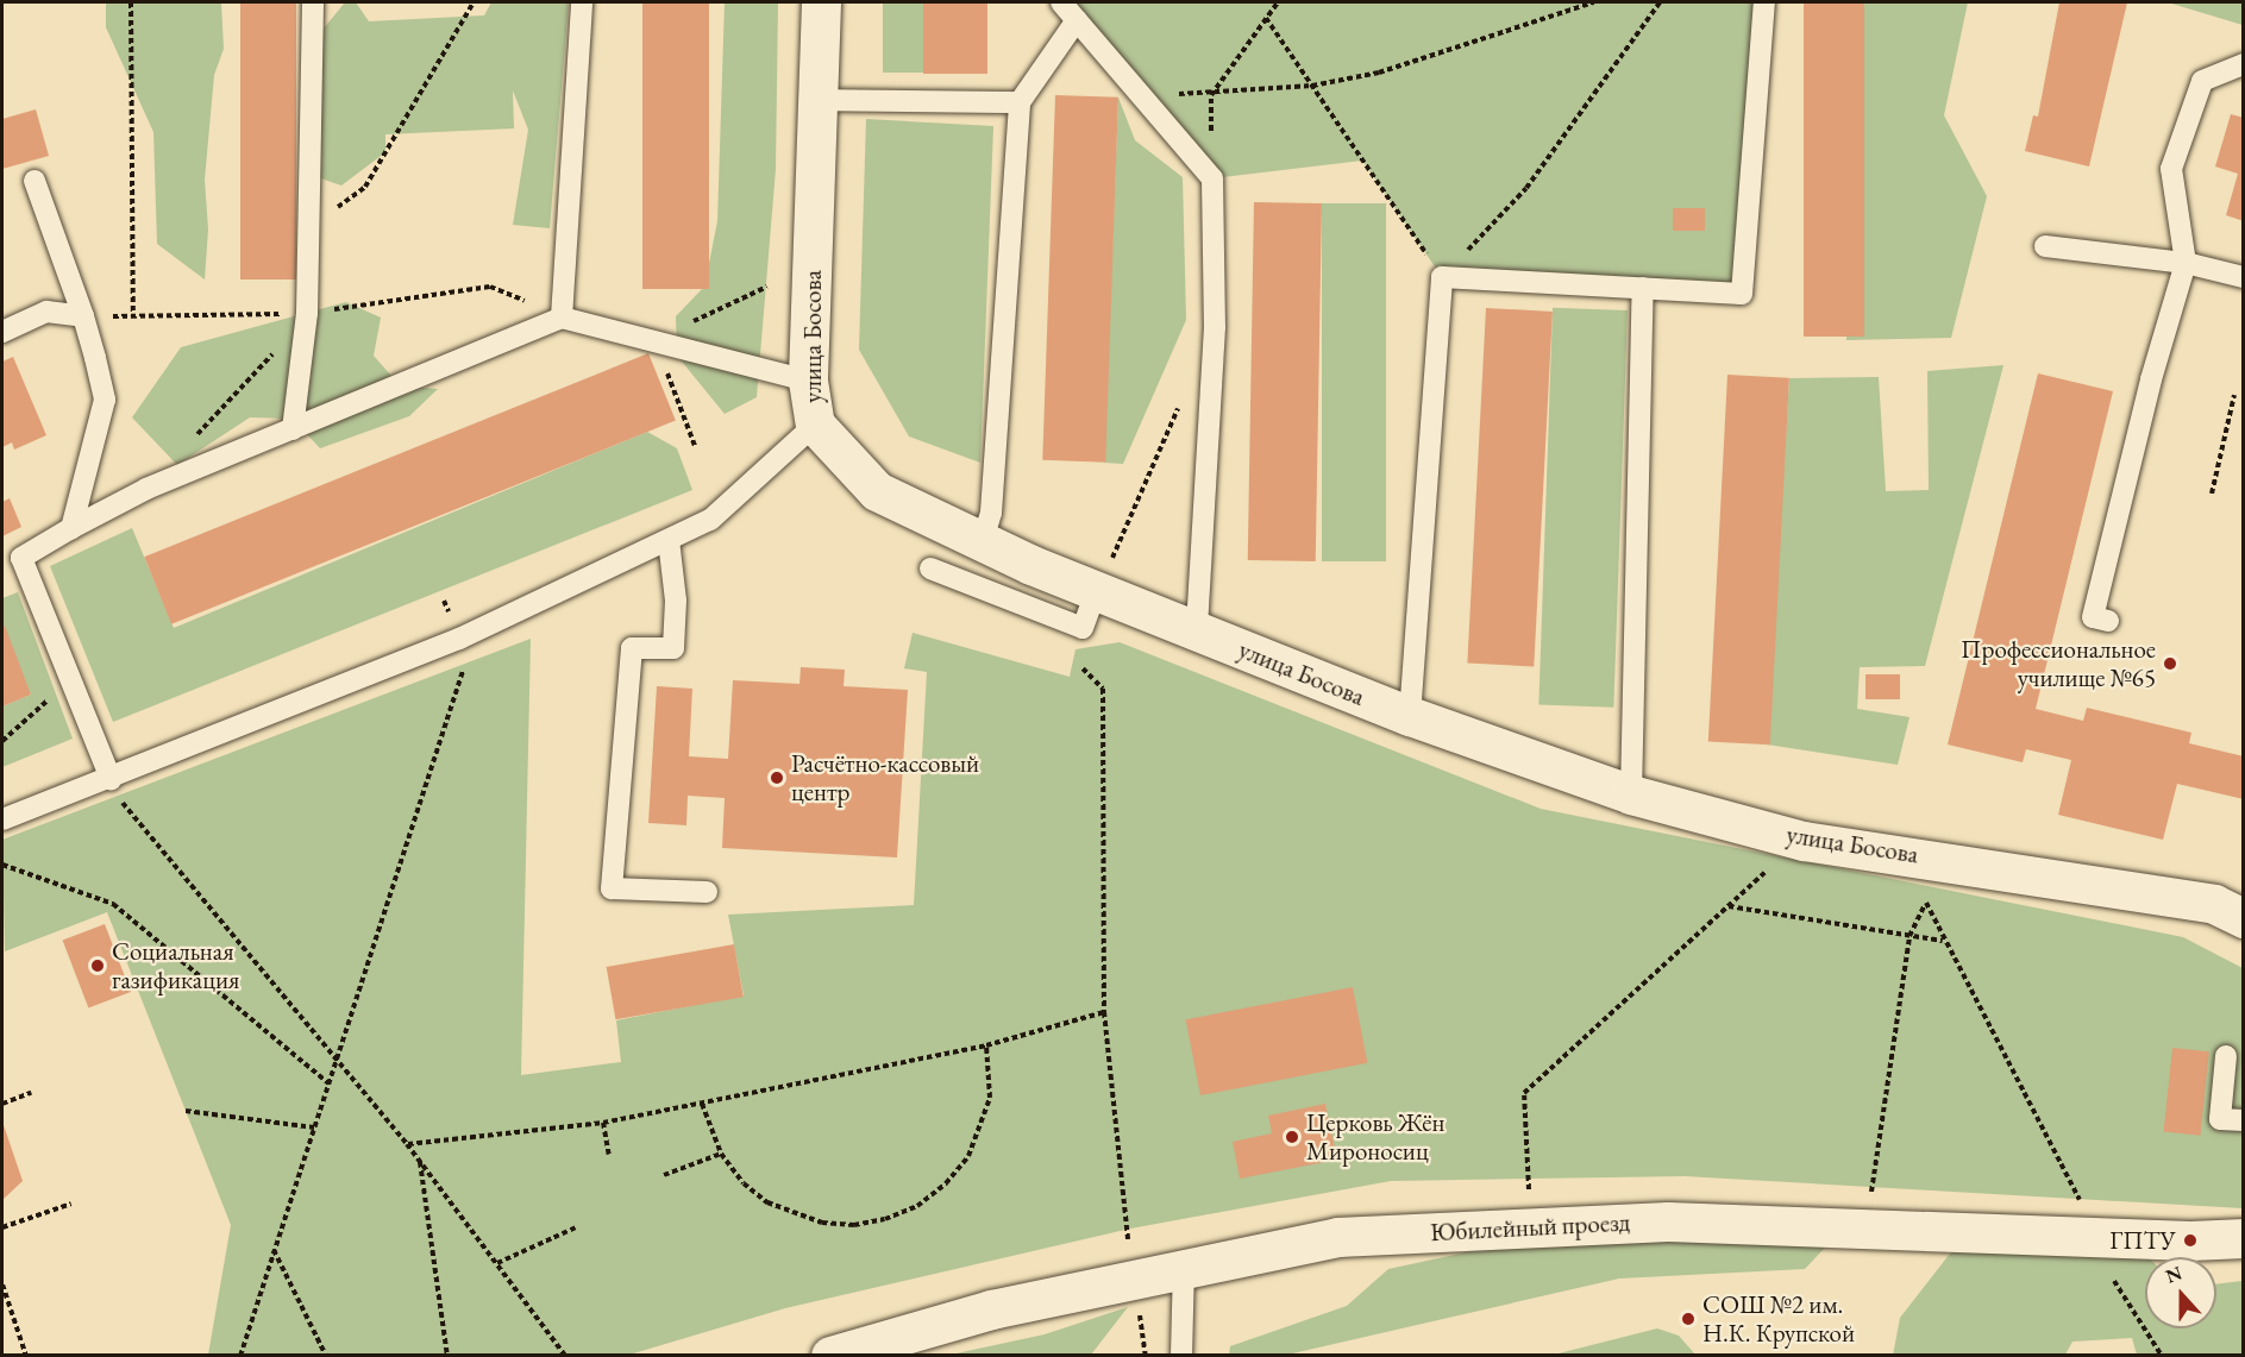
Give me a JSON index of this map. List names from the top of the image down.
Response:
{
  "streets": {
    "street": ["улица Босова", "Юбилейный проезд"]
  },
  "places": [
    "Профессиональное училище №65",
    "Расчётно-кассовый центр",
    "Социальная газификация",
    "Церковь Жён Мироносиц",
    "ГПТУ",
    "СОШ №2 им. Н.К. Крупской"
  ],
  "north": "top"
}
